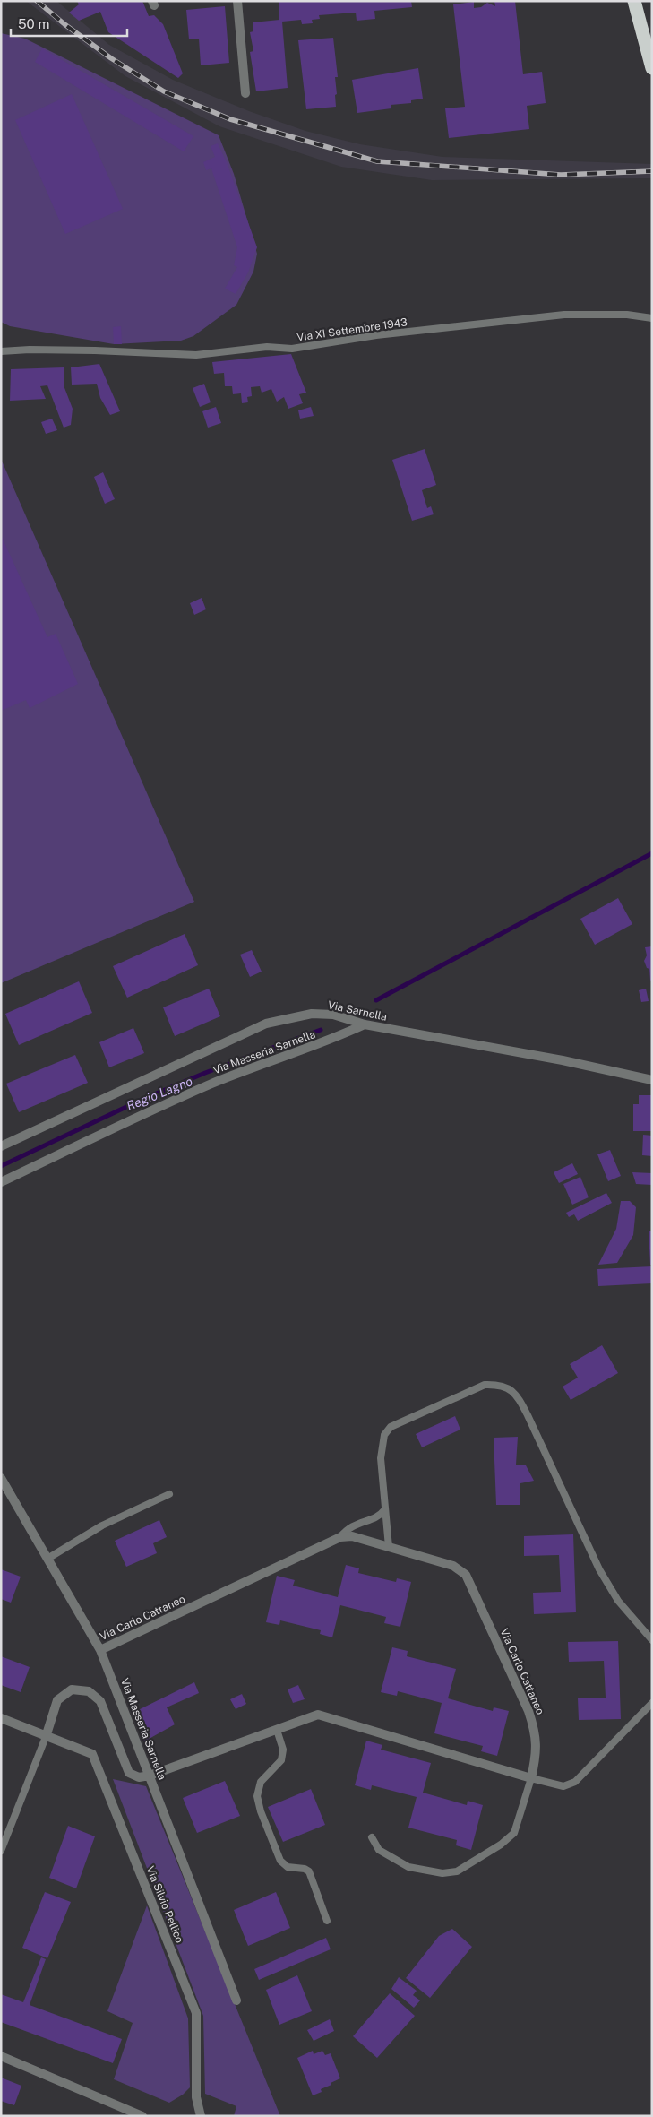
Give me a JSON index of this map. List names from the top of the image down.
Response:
{
  "streets": {
    "street": [
      "Via Sarnella",
      "Via Masseria Sarnella",
      "Via Carlo Cattaneo",
      "Via Silvio Pellico"
    ],
    "lane": ["Via XI Settembre 1943"]
  },
  "crossings": [
    ["Via Sarnella", "Via Masseria Sarnella"],
    ["Via Masseria Sarnella", "Via Carlo Cattaneo"]
  ],
  "water": ["Regio Lagno"],
  "scale_bar": "50 m"
}
